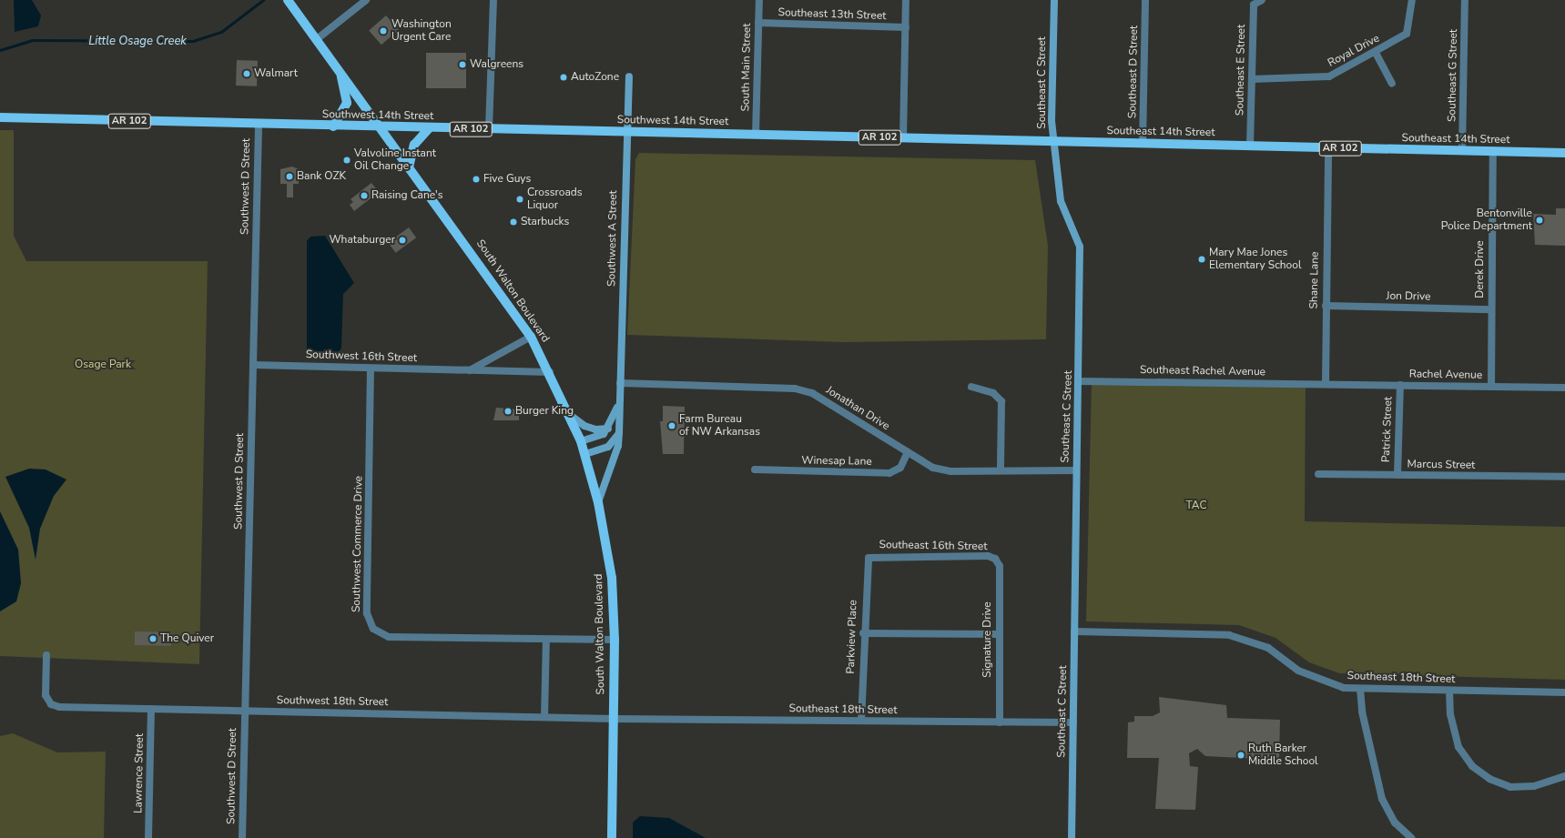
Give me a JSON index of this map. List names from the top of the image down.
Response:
{
  "streets": {
    "main road": [
      "Southwest 14th Street",
      "AR 102",
      "Southeast 14th Street",
      "South Walton Boulevard"
    ],
    "street": [
      "Southeast 13th Street",
      "Royal Drive",
      "South Main Street",
      "Southeast E Street",
      "Southeast D Street",
      "Southeast G Street",
      "Southeast C Street",
      "Southwest D Street",
      "Southwest A Street",
      "Derek Drive",
      "Shane Lane",
      "Jon Drive",
      "Southwest 16th Street",
      "Southeast Rachel Avenue",
      "Rachel Avenue",
      "Jonathan Drive",
      "Patrick Street",
      "Winesap Lane",
      "Marcus Street",
      "Southwest Commerce Drive",
      "Southeast 16th Street",
      "Parkview Place",
      "Signature Drive",
      "Southeast 18th Street",
      "Southwest 18th Street",
      "Lawrence Street"
    ]
  },
  "crossings": [
    ["Southeast 13th Street", "South Main Street"],
    ["Royal Drive", "Southeast E Street"],
    ["South Main Street", "Southwest 14th Street"],
    ["South Main Street", "Southeast 14th Street"],
    ["Southeast E Street", "Southeast 14th Street"],
    ["Southeast D Street", "Southeast 14th Street"],
    ["Southeast G Street", "Southeast 14th Street"],
    ["Southeast C Street", "Southeast 14th Street"],
    ["Southeast C Street", "Southeast Rachel Avenue"],
    ["Southeast C Street", "Jonathan Drive"],
    ["Southeast C Street", "Southeast 18th Street"],
    ["Southwest 14th Street", "Southeast 14th Street"],
    ["Southwest 14th Street", "Southwest D Street"],
    ["Southwest 14th Street", "Southwest A Street"],
    ["Southwest 14th Street", "South Walton Boulevard"],
    ["Southeast 14th Street", "Derek Drive"],
    ["Southeast 14th Street", "Shane Lane"],
    ["Southwest D Street", "Southwest 16th Street"],
    ["Southwest D Street", "Southwest 18th Street"],
    ["Southwest A Street", "South Walton Boulevard"],
    ["Southwest A Street", "Jonathan Drive"],
    ["Derek Drive", "Jon Drive"],
    ["Derek Drive", "Rachel Avenue"],
    ["Shane Lane", "Jon Drive"],
    ["Shane Lane", "Southeast Rachel Avenue"],
    ["Shane Lane", "Rachel Avenue"],
    ["South Walton Boulevard", "Southwest 16th Street"],
    ["South Walton Boulevard", "Southwest Commerce Drive"],
    ["South Walton Boulevard", "Southeast 18th Street"],
    ["South Walton Boulevard", "Southwest 18th Street"],
    ["Southwest 16th Street", "Southwest Commerce Drive"],
    ["Southeast Rachel Avenue", "Rachel Avenue"],
    ["Rachel Avenue", "Patrick Street"],
    ["Jonathan Drive", "Winesap Lane"],
    ["Patrick Street", "Marcus Street"],
    ["Southeast 16th Street", "Parkview Place"],
    ["Southeast 16th Street", "Signature Drive"],
    ["Parkview Place", "Southeast 18th Street"],
    ["Signature Drive", "Southeast 18th Street"],
    ["Southeast 18th Street", "Southwest 18th Street"],
    ["Southwest 18th Street", "Lawrence Street"]
  ],
  "water": ["Little Osage Creek"],
  "parks": ["Osage Park", "TAC"],
  "places": [
    "Washington Urgent Care",
    "Walgreens",
    "Walmart",
    "AutoZone",
    "Valvoline Instant Oil Change",
    "Bank OZK",
    "Five Guys",
    "Raising Cane's",
    "Crossroads Liquor",
    "Bentonville Police Department",
    "Starbucks",
    "Whataburger",
    "Mary Mae Jones Elementary School",
    "Burger King",
    "Farm Bureau of NW Arkansas",
    "The Quiver",
    "Ruth Barker Middle School"
  ]
}
